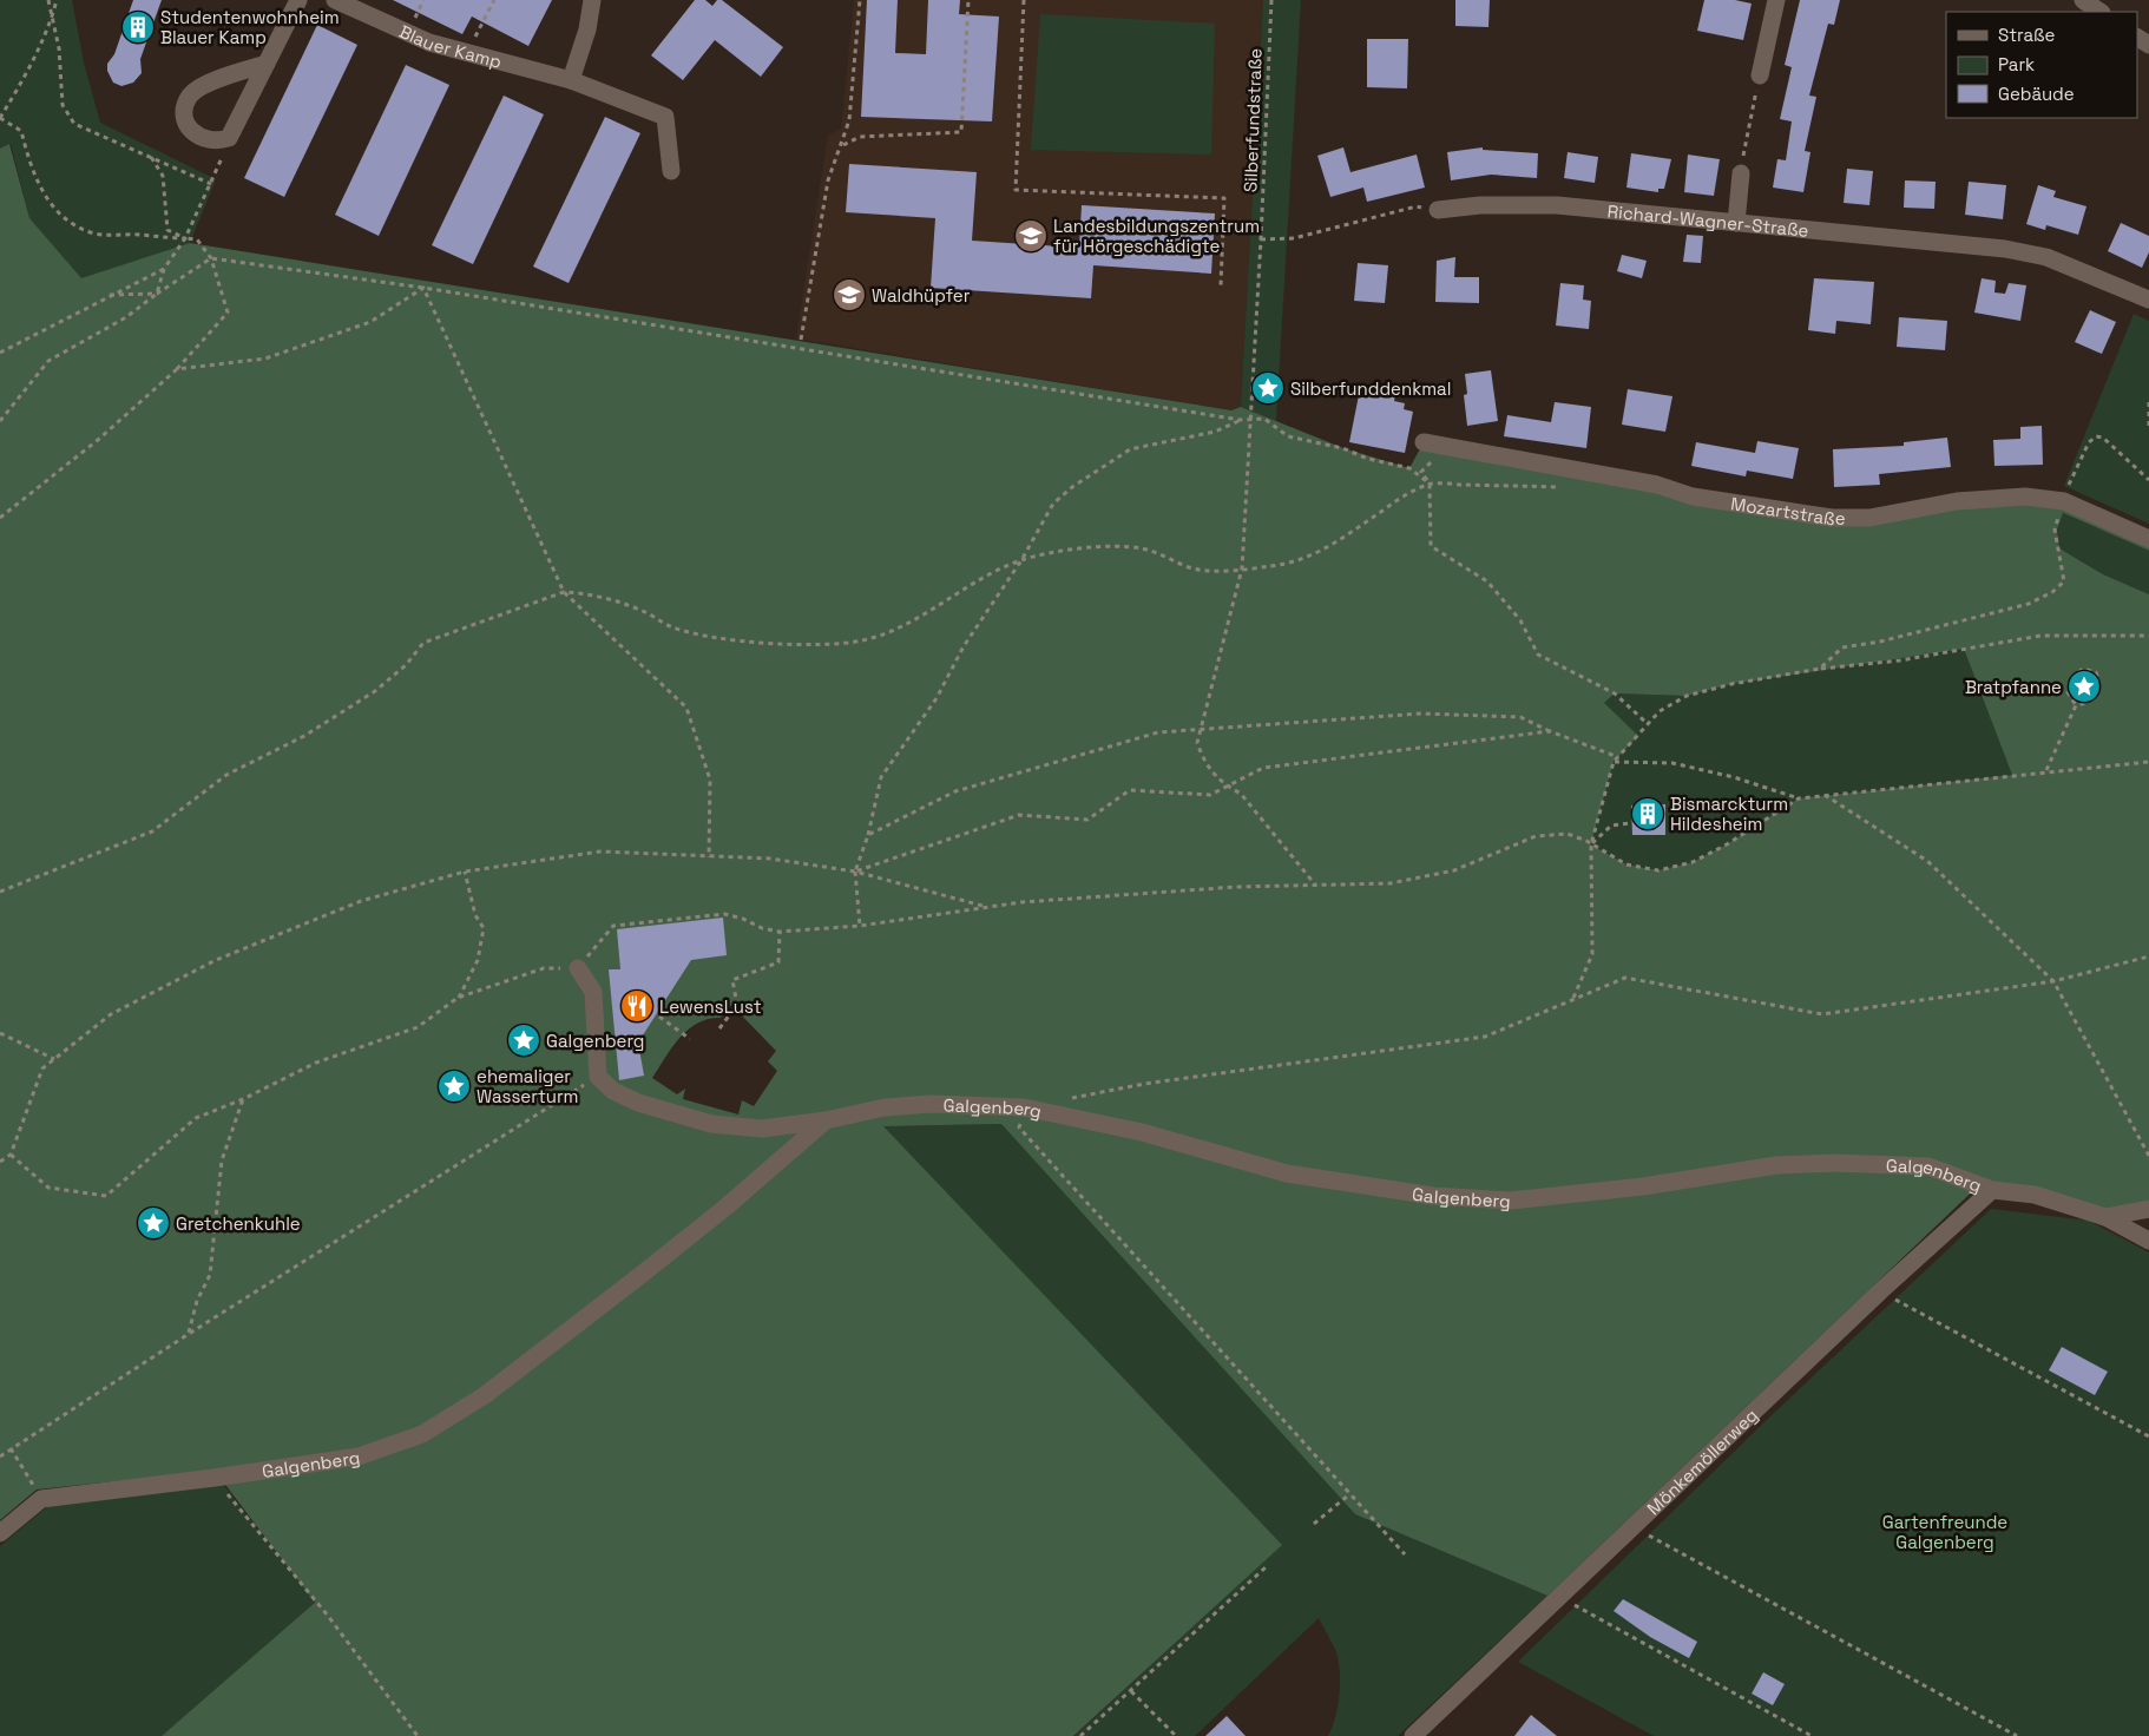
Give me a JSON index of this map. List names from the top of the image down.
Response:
{
  "streets": {
    "street": [
      "Blauer Kamp",
      "Richard-Wagner-Straße",
      "Mozartstraße",
      "Galgenberg",
      "Mönkemöllerweg"
    ],
    "path": ["Silberfundstraße"]
  },
  "crossings": [
    ["Galgenberg", "Mönkemöllerweg"]
  ],
  "parks": ["Gartenfreunde Galgenberg"],
  "places": {
    "building": ["Studentenwohnheim Blauer Kamp", "Bismarckturm Hildesheim"],
    "school or university": ["Landesbildungszentrum für Hörgeschädigte", "Waldhüpfer"],
    "place": [
      "Silberfunddenkmal",
      "Bratpfanne",
      "Galgenberg",
      "ehemaliger Wasserturm",
      "Gretchenkuhle"
    ],
    "restaurant": ["LewensLust"]
  },
  "legend": ["Straße", "Park", "Gebäude"]
}
